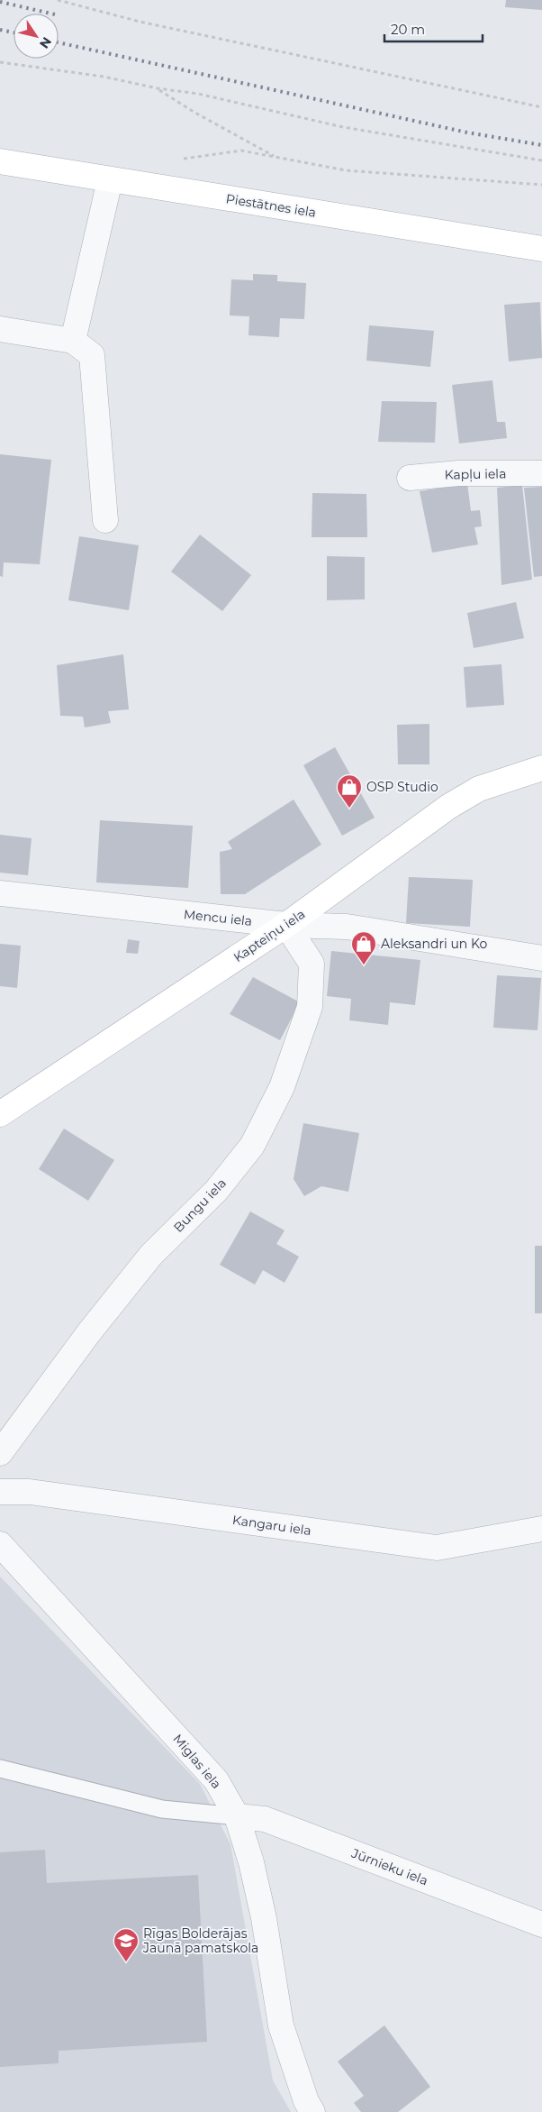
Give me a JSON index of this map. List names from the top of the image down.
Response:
{
  "streets": {
    "street": [
      "Piestātnes iela",
      "Kapļu iela",
      "Mencu iela",
      "Kapteiņu iela",
      "Bungu iela",
      "Kangaru iela",
      "Miglas iela",
      "Jūrnieku iela"
    ]
  },
  "crossings": [
    ["Mencu iela", "Kapteiņu iela"],
    ["Mencu iela", "Bungu iela"],
    ["Kapteiņu iela", "Bungu iela"],
    ["Miglas iela", "Jūrnieku iela"]
  ],
  "places": {
    "shop": ["OSP Studio", "Aleksandri un Ko"],
    "school or university": ["Rīgas Bolderājas Jaunā pamatskola"]
  },
  "scale_bar": "20 m",
  "north": "bottom right"
}
